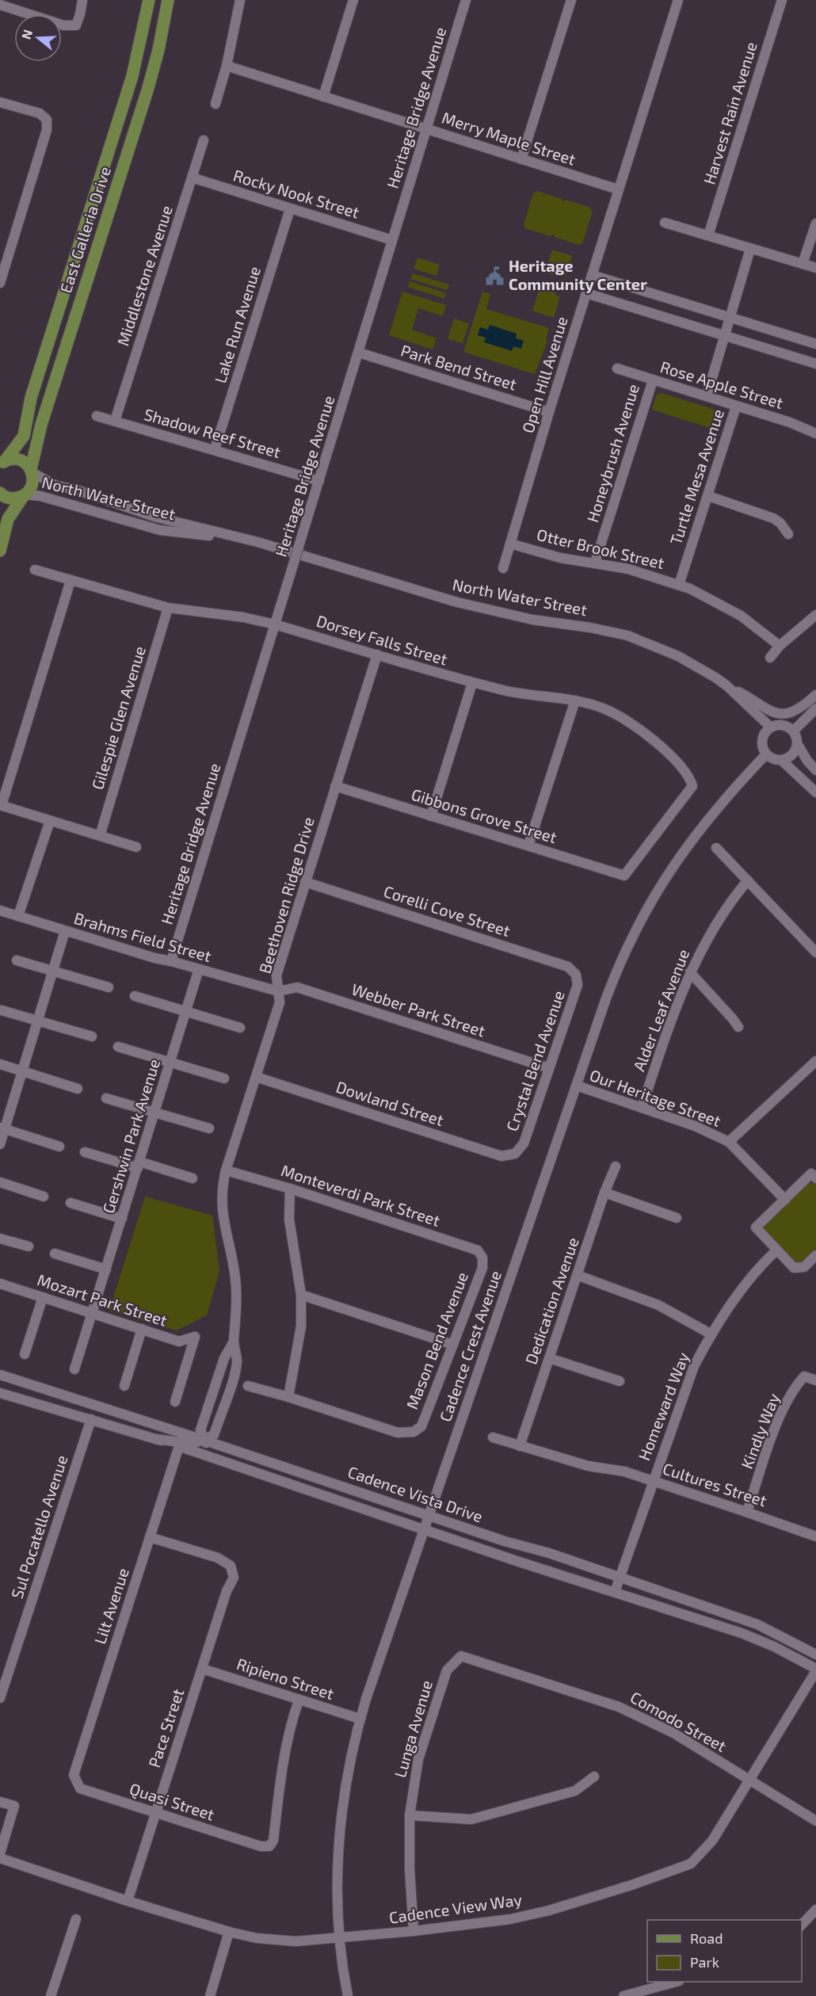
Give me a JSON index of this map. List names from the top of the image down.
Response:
{
  "streets": {
    "main road": ["East Galleria Drive"],
    "street": [
      "Heritage Bridge Avenue",
      "Harvest Rain Avenue",
      "Merry Maple Street",
      "Rocky Nook Street",
      "Middlestone Avenue",
      "Lake Run Avenue",
      "Park Bend Street",
      "Open Hill Avenue",
      "Rose Apple Street",
      "Shadow Reef Street",
      "Honeybrush Avenue",
      "Turtle Mesa Avenue",
      "North Water Street",
      "Otter Brook Street",
      "Dorsey Falls Street",
      "Gilespie Glen Avenue",
      "Gibbons Grove Street",
      "Beethoven Ridge Drive",
      "Corelli Cove Street",
      "Brahms Field Street",
      "Webber Park Street",
      "Alder Leaf Avenue",
      "Crystal Bend Avenue",
      "Our Heritage Street",
      "Dowland Street",
      "Gershwin Park Avenue",
      "Monteverdi Park Street",
      "Mozart Park Street",
      "Dedication Avenue",
      "Mason Bend Avenue",
      "Cadence Crest Avenue",
      "Homeward Way",
      "Kindly Way",
      "Cultures Street",
      "Cadence Vista Drive",
      "Sul Pocatello Avenue",
      "Lilt Avenue",
      "Ripieno Street",
      "Comodo Street",
      "Pace Street",
      "Lunga Avenue",
      "Quasi Street",
      "Cadence View Way"
    ]
  },
  "crossings": [
    ["Heritage Bridge Avenue", "Merry Maple Street"],
    ["Heritage Bridge Avenue", "Rocky Nook Street"],
    ["Heritage Bridge Avenue", "Park Bend Street"],
    ["Heritage Bridge Avenue", "Shadow Reef Street"],
    ["Heritage Bridge Avenue", "Dorsey Falls Street"],
    ["Heritage Bridge Avenue", "Brahms Field Street"],
    ["Merry Maple Street", "Open Hill Avenue"],
    ["Rocky Nook Street", "Middlestone Avenue"],
    ["Rocky Nook Street", "Lake Run Avenue"],
    ["East Galleria Drive", "North Water Street"],
    ["Middlestone Avenue", "Shadow Reef Street"],
    ["Lake Run Avenue", "Shadow Reef Street"],
    ["Park Bend Street", "Open Hill Avenue"],
    ["Open Hill Avenue", "Otter Brook Street"],
    ["Rose Apple Street", "Honeybrush Avenue"],
    ["Rose Apple Street", "Turtle Mesa Avenue"],
    ["Honeybrush Avenue", "Otter Brook Street"],
    ["Turtle Mesa Avenue", "Otter Brook Street"],
    ["North Water Street", "Cadence Crest Avenue"],
    ["Dorsey Falls Street", "Gilespie Glen Avenue"],
    ["Dorsey Falls Street", "Gibbons Grove Street"],
    ["Dorsey Falls Street", "Beethoven Ridge Drive"],
    ["Gibbons Grove Street", "Beethoven Ridge Drive"],
    ["Beethoven Ridge Drive", "Corelli Cove Street"],
    ["Beethoven Ridge Drive", "Brahms Field Street"],
    ["Beethoven Ridge Drive", "Webber Park Street"],
    ["Beethoven Ridge Drive", "Dowland Street"],
    ["Beethoven Ridge Drive", "Monteverdi Park Street"],
    ["Beethoven Ridge Drive", "Cadence Vista Drive"],
    ["Corelli Cove Street", "Crystal Bend Avenue"],
    ["Brahms Field Street", "Webber Park Street"],
    ["Brahms Field Street", "Gershwin Park Avenue"],
    ["Webber Park Street", "Crystal Bend Avenue"],
    ["Alder Leaf Avenue", "Our Heritage Street"],
    ["Crystal Bend Avenue", "Dowland Street"],
    ["Our Heritage Street", "Cadence Crest Avenue"],
    ["Gershwin Park Avenue", "Mozart Park Street"],
    ["Monteverdi Park Street", "Mason Bend Avenue"],
    ["Dedication Avenue", "Cultures Street"],
    ["Cadence Crest Avenue", "Cadence Vista Drive"],
    ["Cadence Crest Avenue", "Ripieno Street"],
    ["Cadence Crest Avenue", "Cadence View Way"],
    ["Homeward Way", "Cultures Street"],
    ["Homeward Way", "Cadence Vista Drive"],
    ["Kindly Way", "Cultures Street"],
    ["Cadence Vista Drive", "Sul Pocatello Avenue"],
    ["Cadence Vista Drive", "Lilt Avenue"],
    ["Cadence Vista Drive", "Cadence View Way"],
    ["Lilt Avenue", "Pace Street"],
    ["Lilt Avenue", "Quasi Street"],
    ["Ripieno Street", "Pace Street"],
    ["Ripieno Street", "Quasi Street"],
    ["Comodo Street", "Lunga Avenue"],
    ["Comodo Street", "Cadence View Way"],
    ["Pace Street", "Quasi Street"],
    ["Pace Street", "Cadence View Way"],
    ["Lunga Avenue", "Cadence View Way"]
  ],
  "places": {
    "public building": ["Heritage Community Center"]
  },
  "legend": ["Road", "Park"],
  "north": "left"
}
